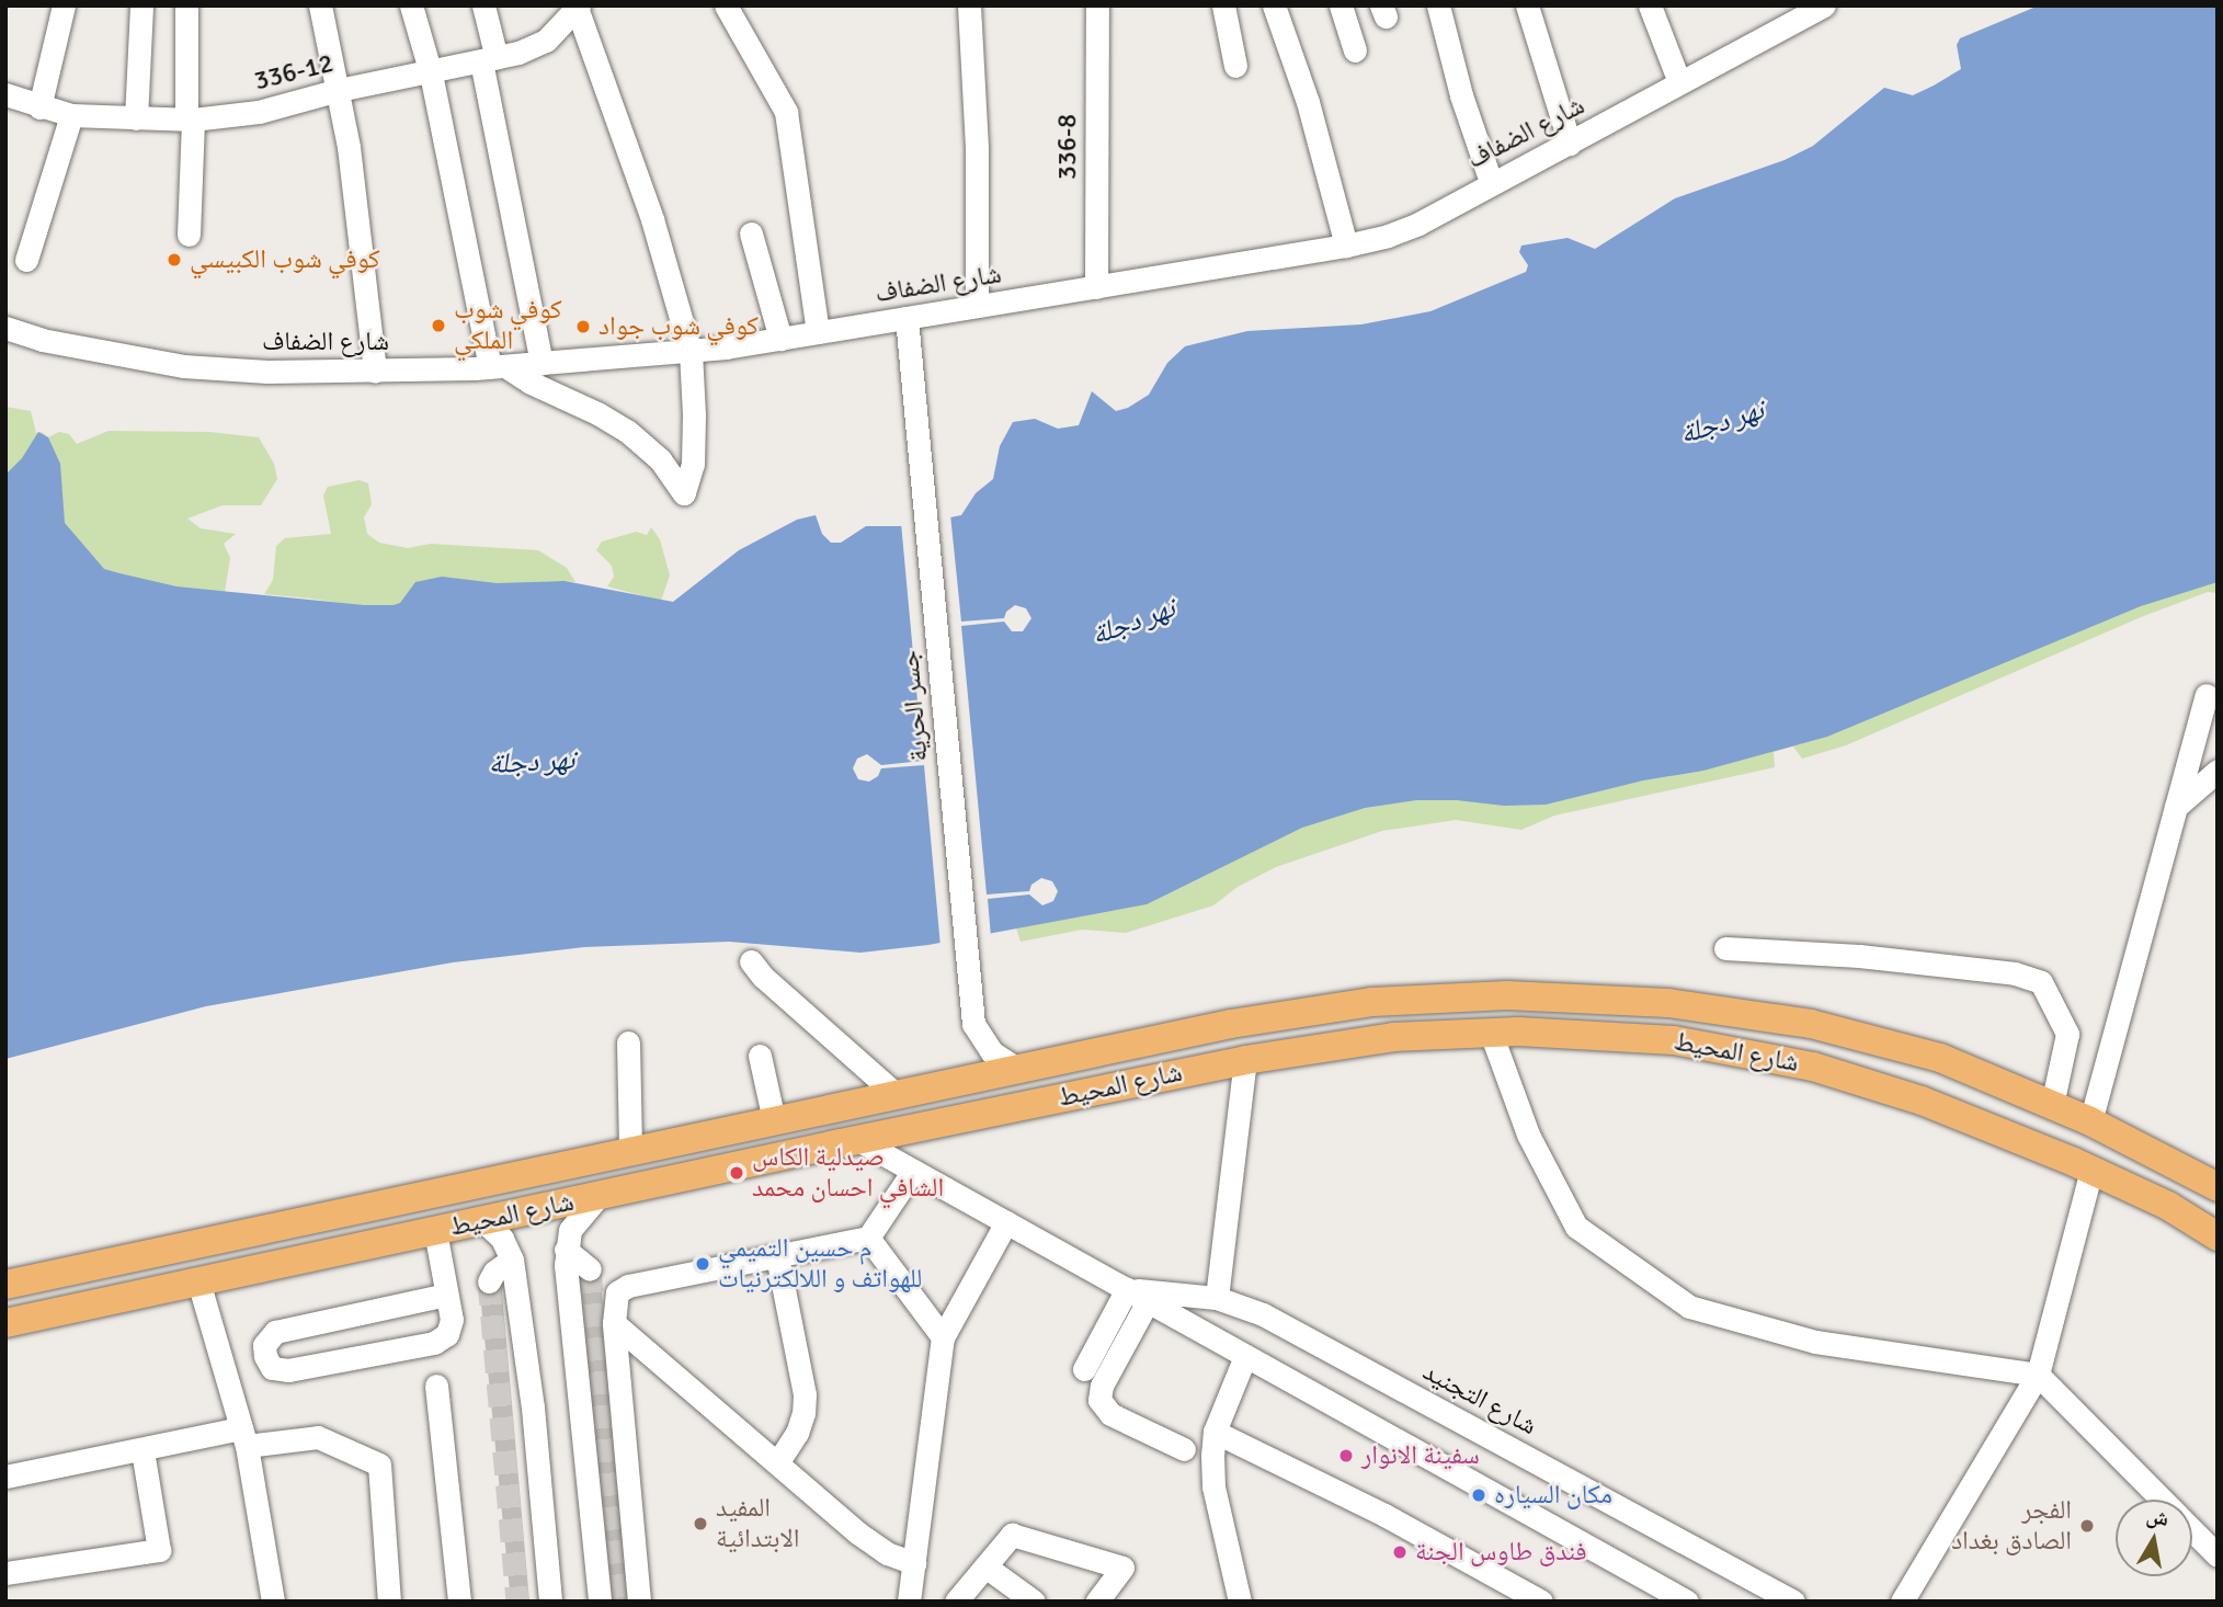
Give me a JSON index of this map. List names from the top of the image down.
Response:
{
  "streets": {
    "main road": ["شارع المحيط"],
    "street": [
      "336-12",
      "شارع الضفاف",
      "336-8",
      "جسر الحرية",
      "شارع التجنيد"
    ]
  },
  "crossings": [
    ["شارع الضفاف", "336-8"],
    ["شارع الضفاف", "جسر الحرية"],
    ["جسر الحرية", "شارع المحيط"],
    ["شارع المحيط", "شارع التجنيد"]
  ],
  "water": ["نهر دجلة"],
  "places": [
    "كوفي شوب الكبيسي",
    "كوفي شوب الملكي",
    "كوفي شوب جواد",
    "صيدلية الكاس الشافي احسان محمد",
    "م حسين التميمي للهواتف و اللالكترنيات",
    "سفينة الانوار",
    "مكان السياره",
    "المفيد الابتدائية",
    "الفجر الصادق بغداد",
    "فندق طاوس الجنة"
  ],
  "north": "top"
}
